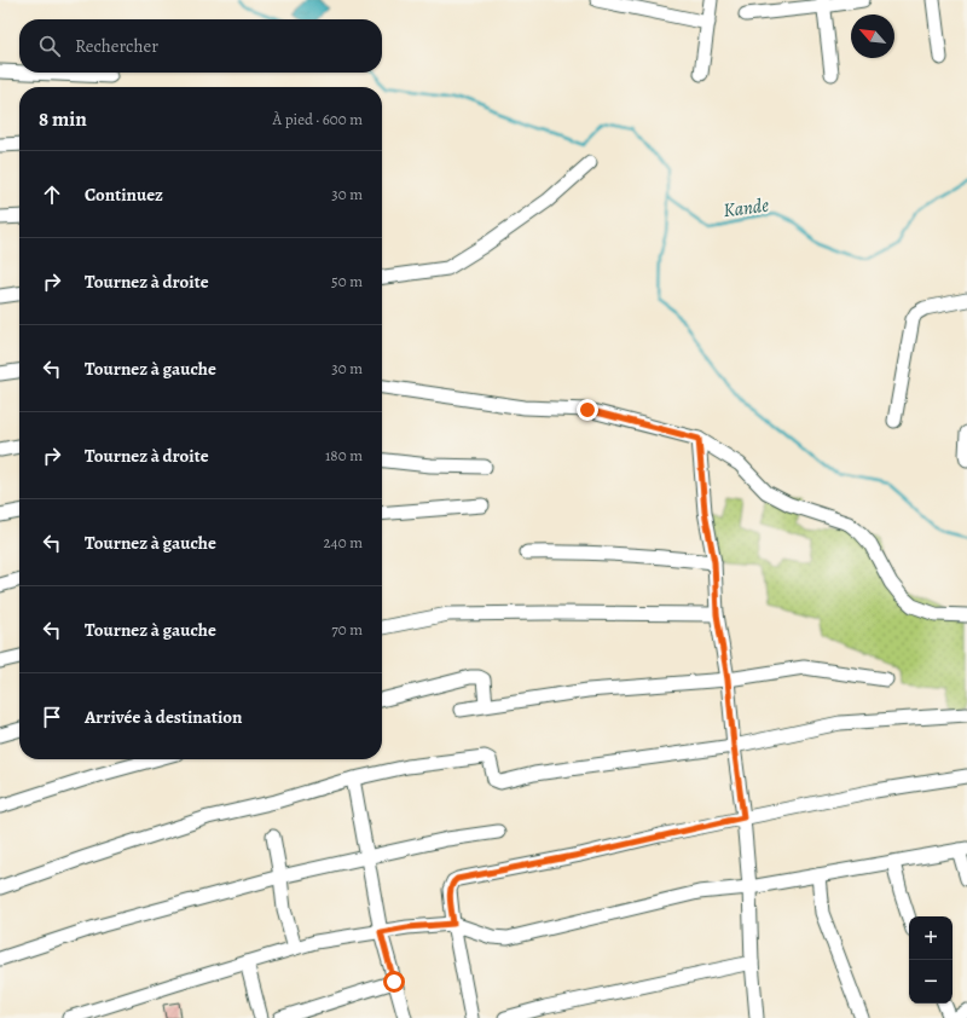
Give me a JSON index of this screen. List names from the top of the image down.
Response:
{
  "water": ["Kande"],
  "north": "top left",
  "page": {
    "search": "Rechercher",
    "heading": ["8 min", "À pied · 600 m"],
    "list": [
      ["Continuez", "30 m"],
      ["Tournez à droite", "50 m"],
      ["Tournez à gauche", "30 m"],
      ["Tournez à droite", "180 m"],
      ["Tournez à gauche", "240 m"],
      ["Tournez à gauche", "70 m"],
      "Arrivée à destination"
    ],
    "map_buttons": ["+", "−"]
  }
}
